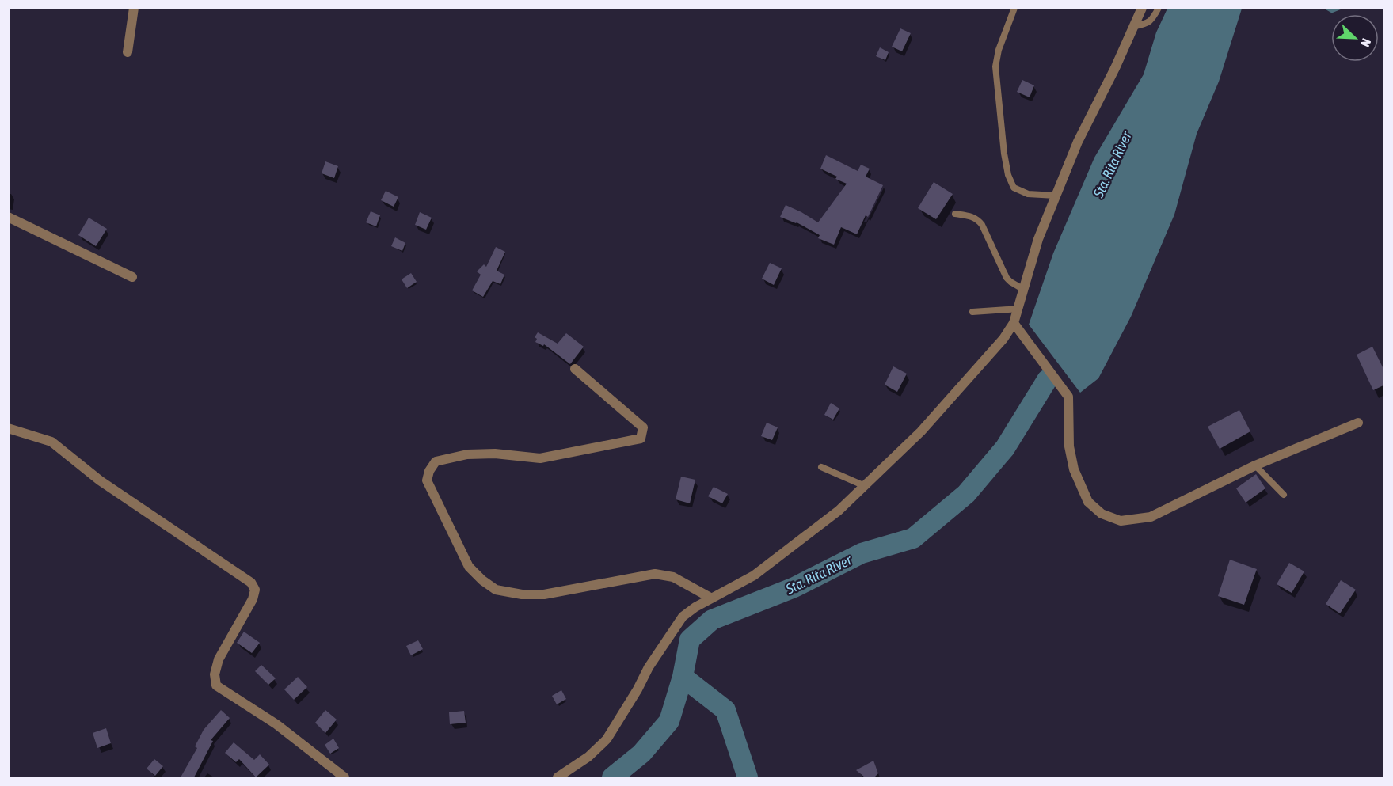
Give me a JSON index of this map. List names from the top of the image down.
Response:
{
  "water": ["Sta. Rita River"],
  "north": "bottom right"
}
